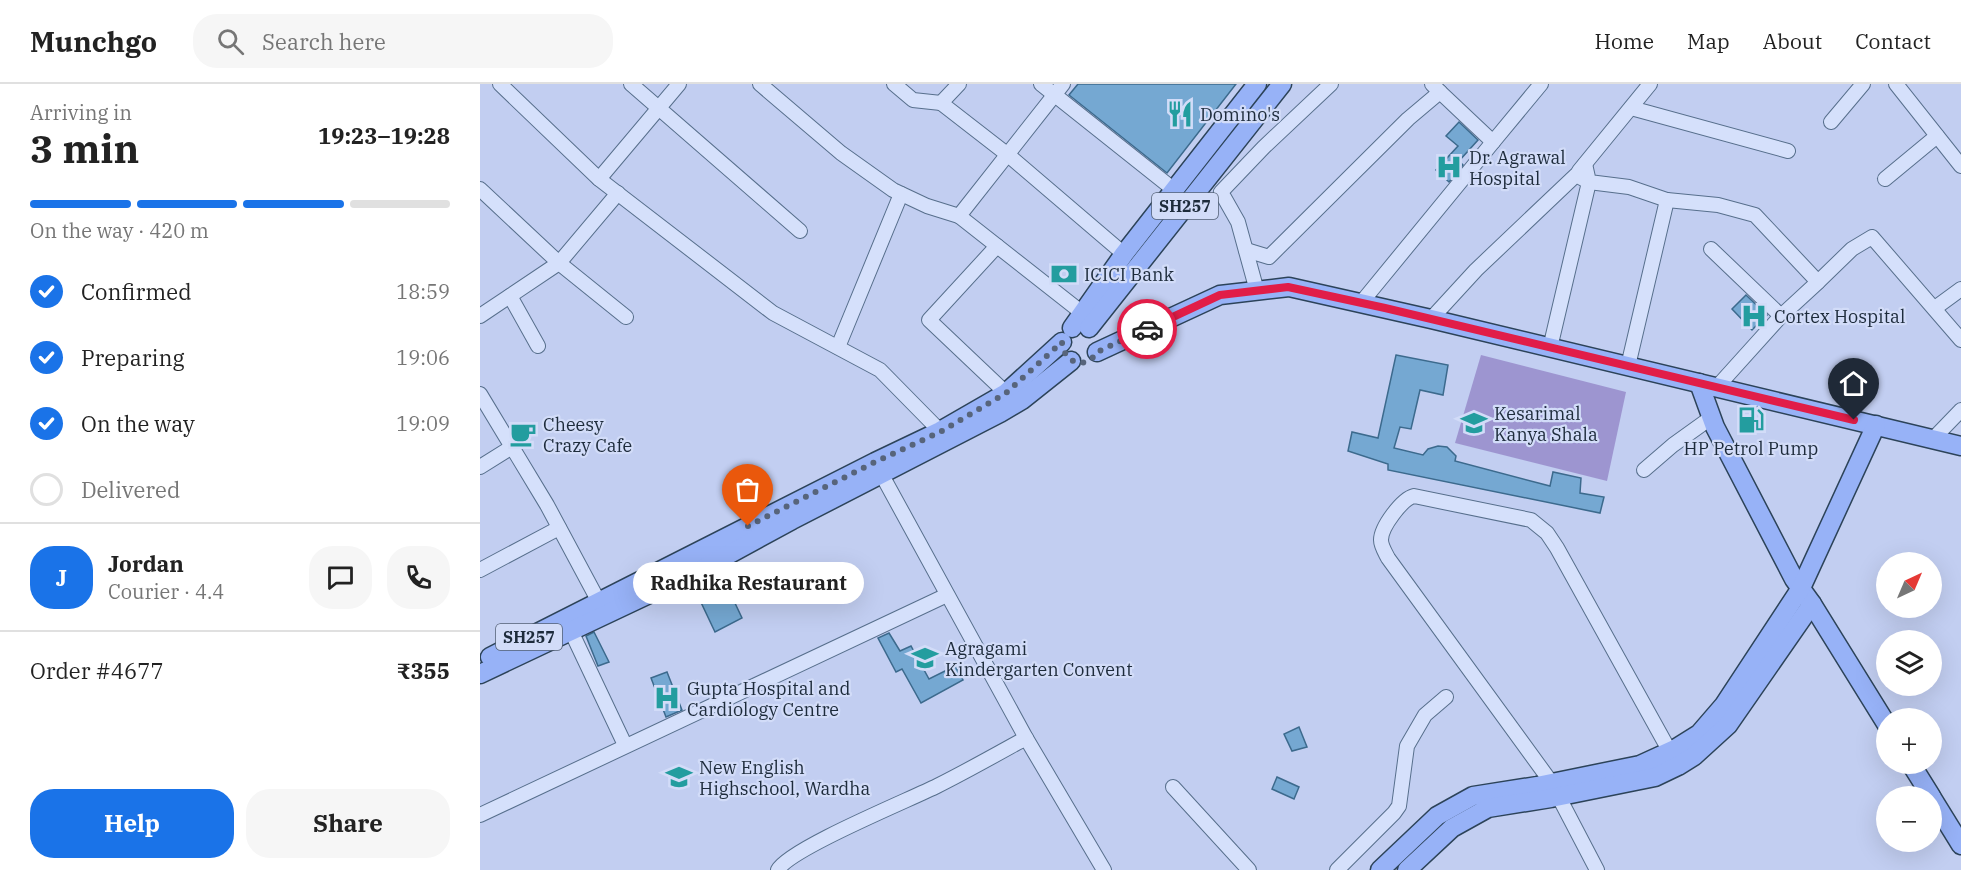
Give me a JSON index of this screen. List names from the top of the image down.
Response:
{
  "streets": {
    "main road": ["SH257"]
  },
  "places": {
    "restaurant": ["Domino's"],
    "hospital": ["Dr. Agrawal Hospital", "Cortex Hospital", "Gupta Hospital and Cardiology Centre"],
    "bank": ["ICICI Bank"],
    "fuel station": ["HP Petrol Pump"],
    "school or university": ["Kesarimal Kanya Shala", "Agragami Kindergarten Convent", "New English Highschool, Wardha"],
    "cafe": ["Cheesy Crazy Cafe"],
    "other": ["Radhika Restaurant"]
  },
  "north": "top right",
  "page": {
    "header": "Munchgo",
    "search": "Search here",
    "nav": [
      "Home",
      "Map",
      "About",
      "Contact"
    ],
    "heading": ["3 min", "Arriving in", "19:23–19:28"],
    "panel": [
      "Jordan",
      "Courier · 4.4",
      "Order #4677",
      "₹355"
    ],
    "bar": "On the way · 420 m",
    "list": [
      ["Confirmed", "18:59"],
      ["Preparing", "19:06"],
      ["On the way", "19:09"],
      "Delivered"
    ],
    "round": "J",
    "map_buttons": ["+", "−"],
    "bubble": "Radhika Restaurant",
    "buttons": ["Help", "Share"]
  }
}
